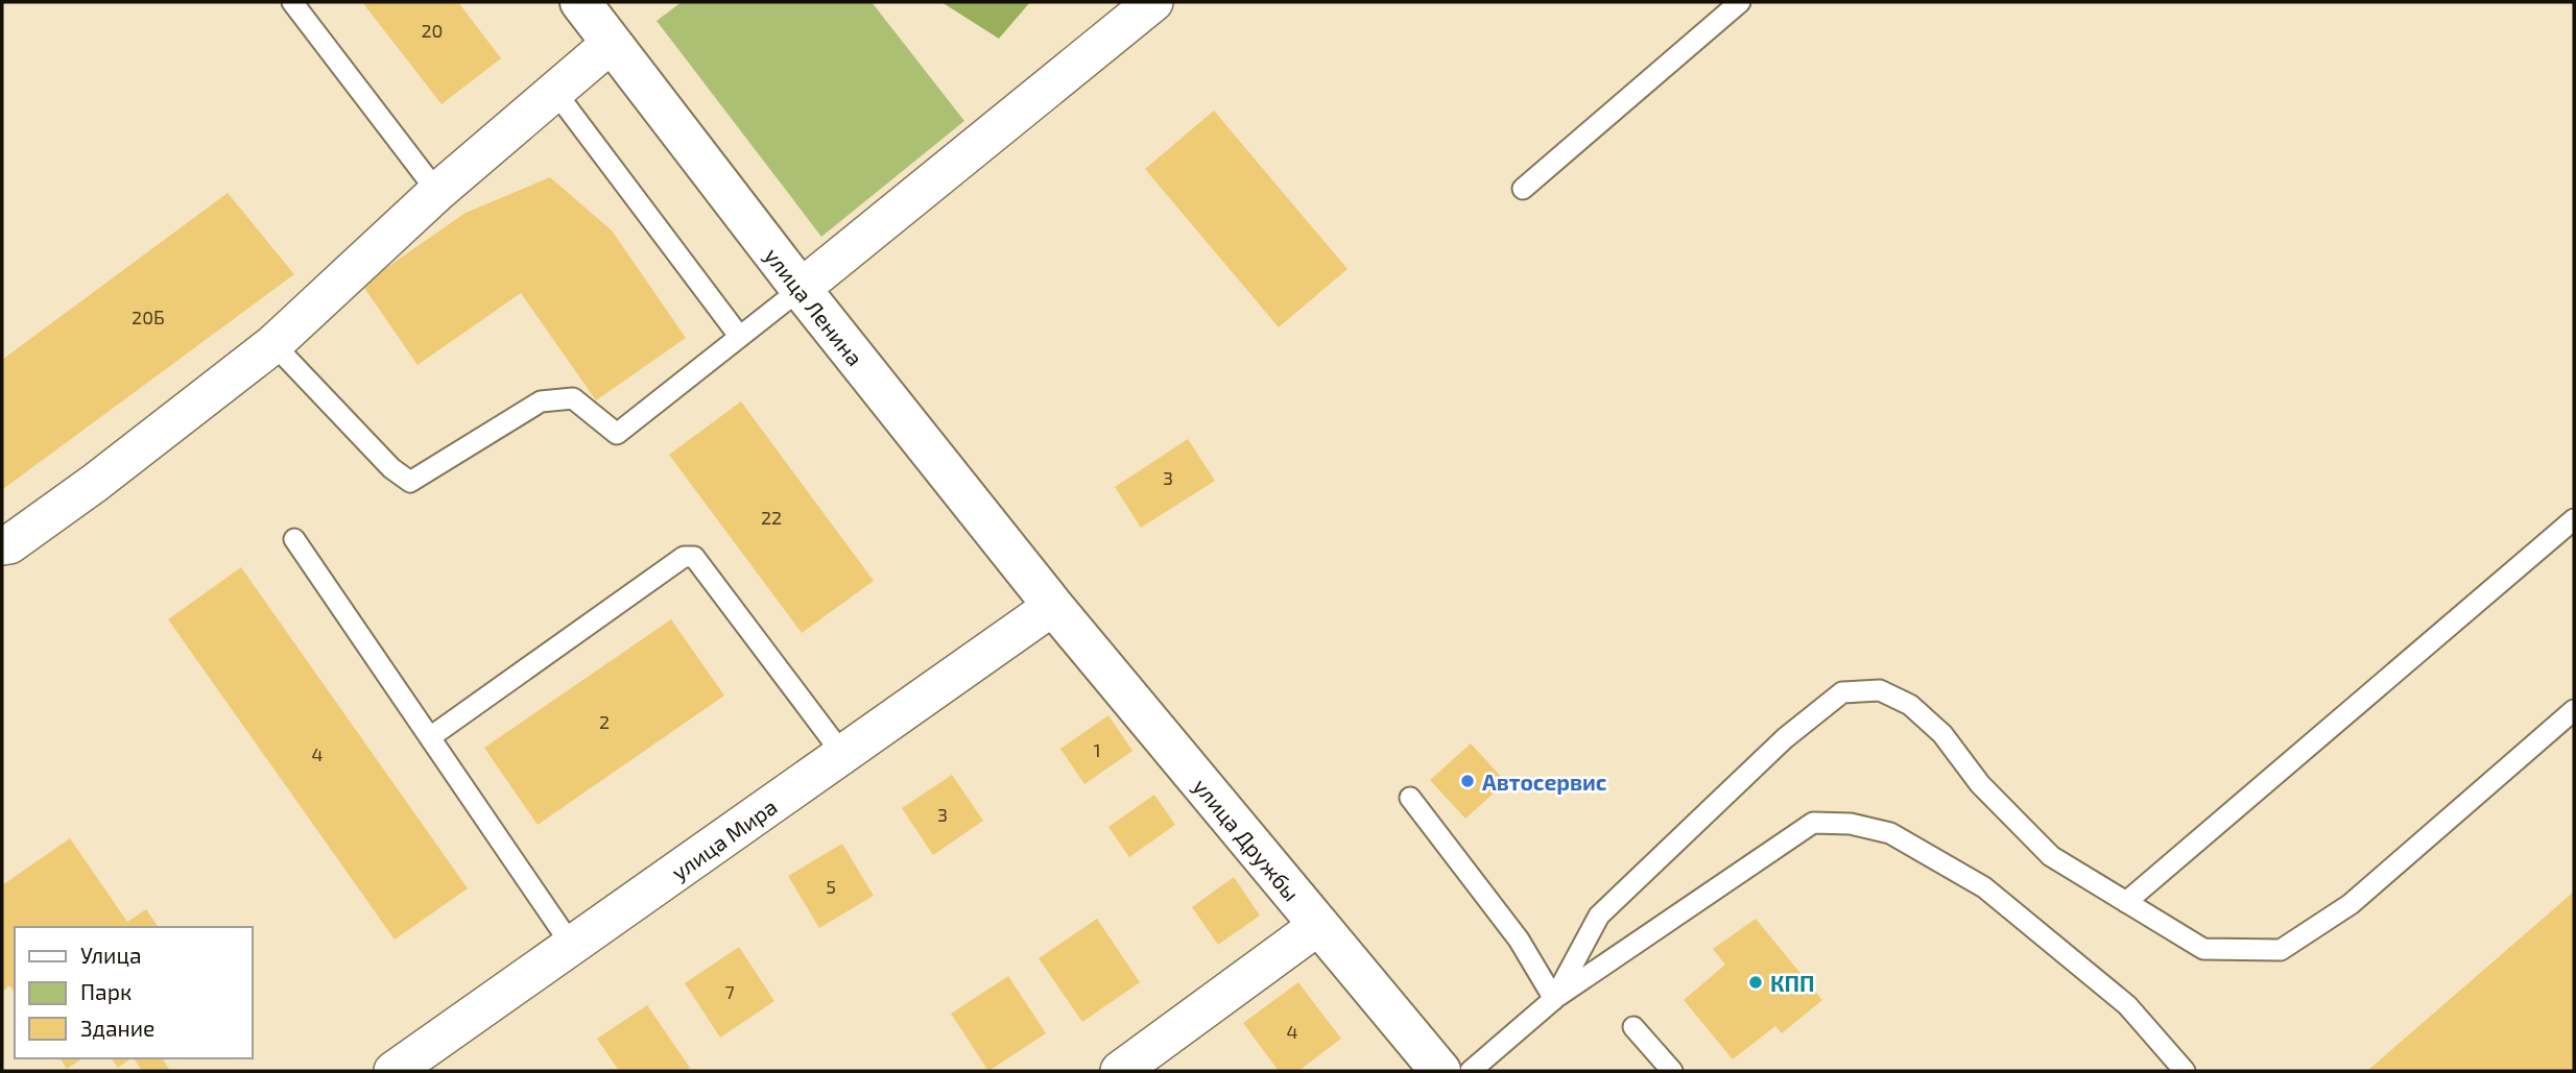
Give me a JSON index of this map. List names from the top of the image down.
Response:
{
  "streets": {
    "street": ["улица Ленина", "улица Мира", "улица Дружбы"]
  },
  "crossings": [
    ["улица Ленина", "улица Мира"],
    ["улица Ленина", "улица Дружбы"],
    ["улица Мира", "улица Дружбы"]
  ],
  "places": ["Автосервис", "КПП"],
  "house_numbers": [
    "20",
    "20Б",
    "3",
    "22",
    "2",
    "1",
    "4",
    "3",
    "5",
    "7",
    "4"
  ],
  "legend": ["Улица", "Парк", "Здание"]
}
